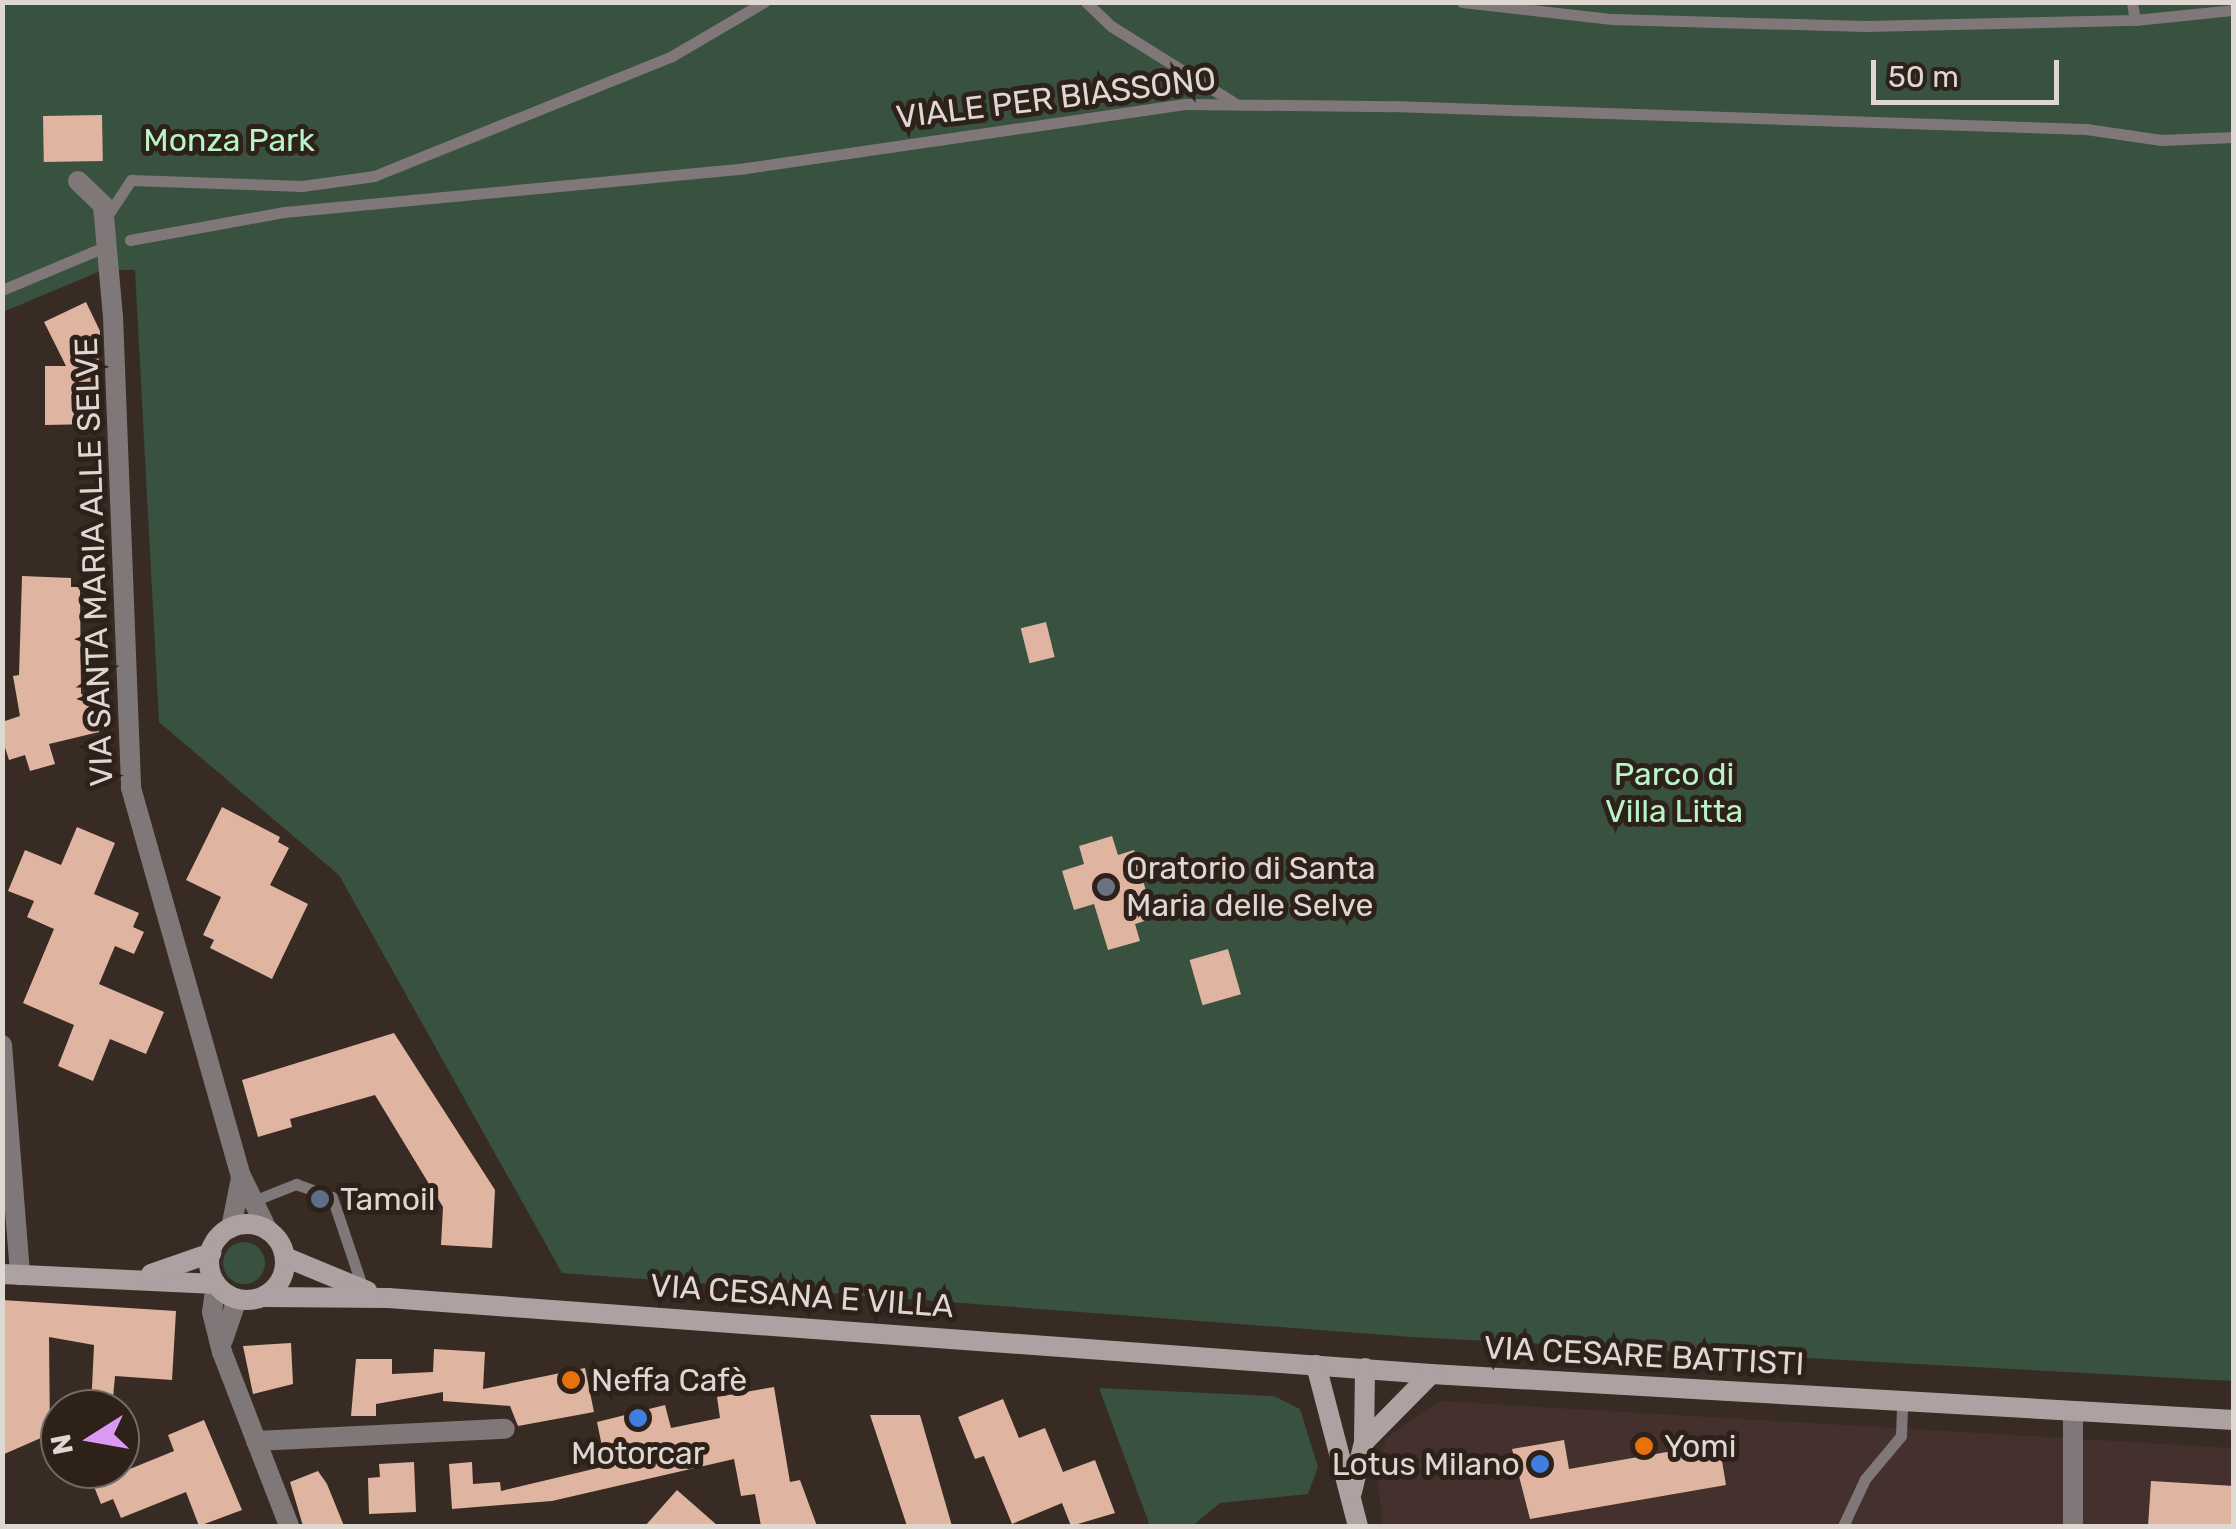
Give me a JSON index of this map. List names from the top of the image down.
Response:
{
  "streets": {
    "main road": ["VIA CESANA E VILLA", "VIA CESARE BATTISTI"],
    "street": ["VIA SANTA MARIA ALLE SELVE"],
    "lane": ["VIALE PER BIASSONO"]
  },
  "crossings": [
    ["VIA SANTA MARIA ALLE SELVE", "VIA CESANA E VILLA"],
    ["VIA CESANA E VILLA", "VIA CESARE BATTISTI"]
  ],
  "parks": ["Monza Park", "Parco di Villa Litta"],
  "places": [
    "Oratorio di Santa Maria delle Selve",
    "Tamoil",
    "Neffa Cafè",
    "Motorcar",
    "Yomi",
    "Lotus Milano"
  ],
  "scale_bar": "50 m",
  "north": "left"
}
